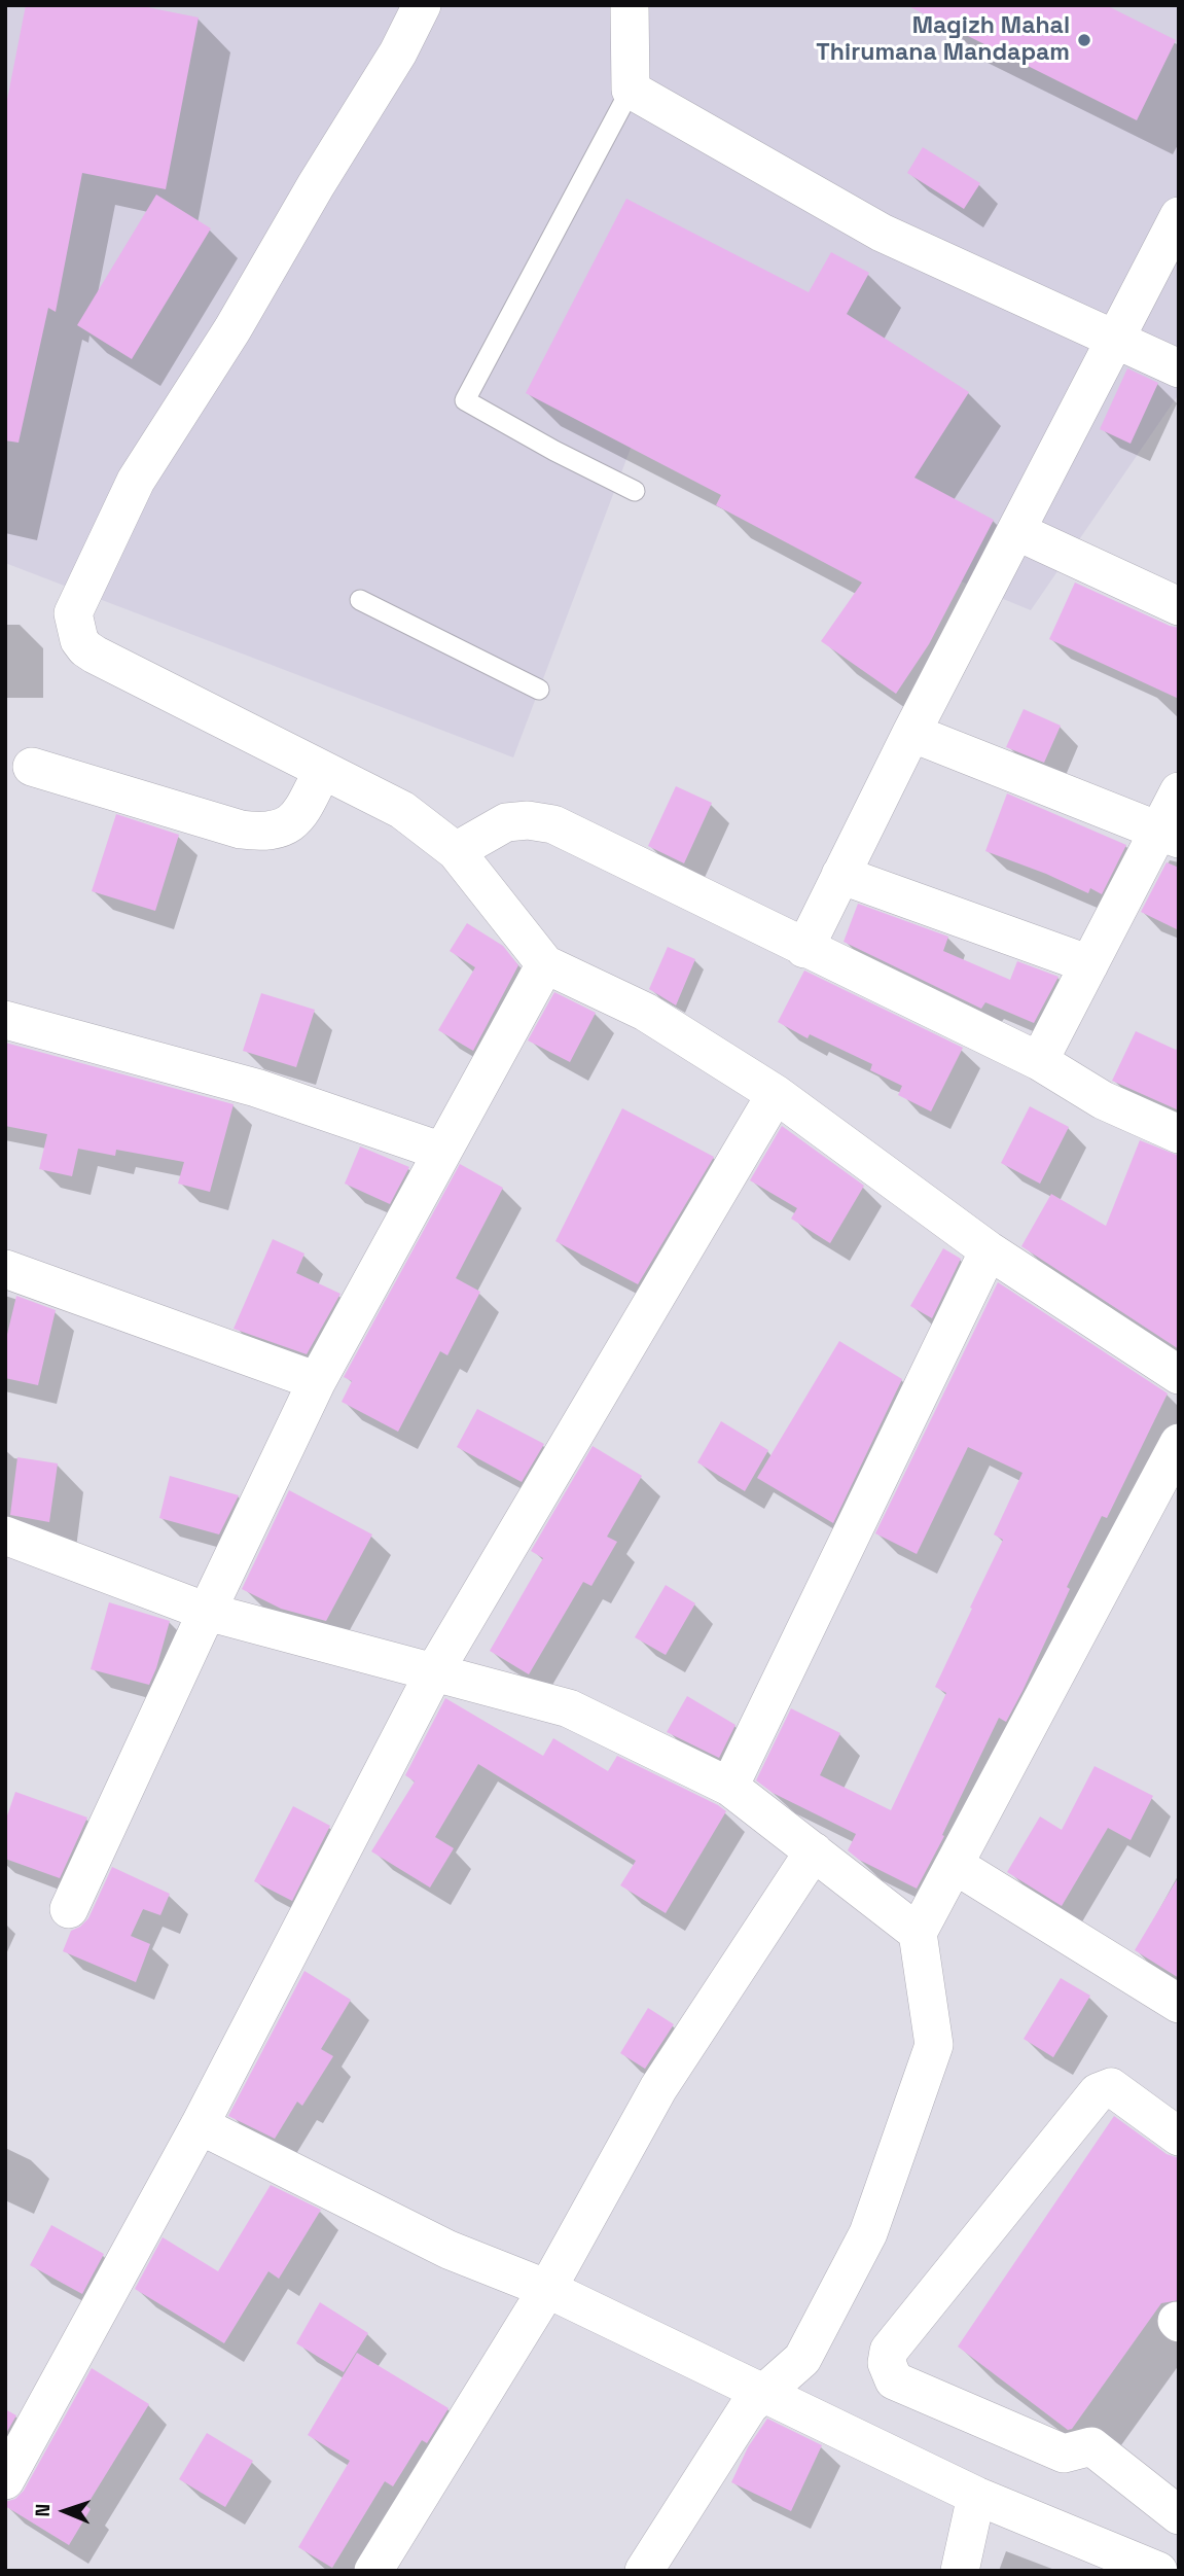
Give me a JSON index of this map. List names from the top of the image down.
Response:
{
  "places": ["Magizh Mahal Thirumana Mandapam"],
  "north": "left"
}
